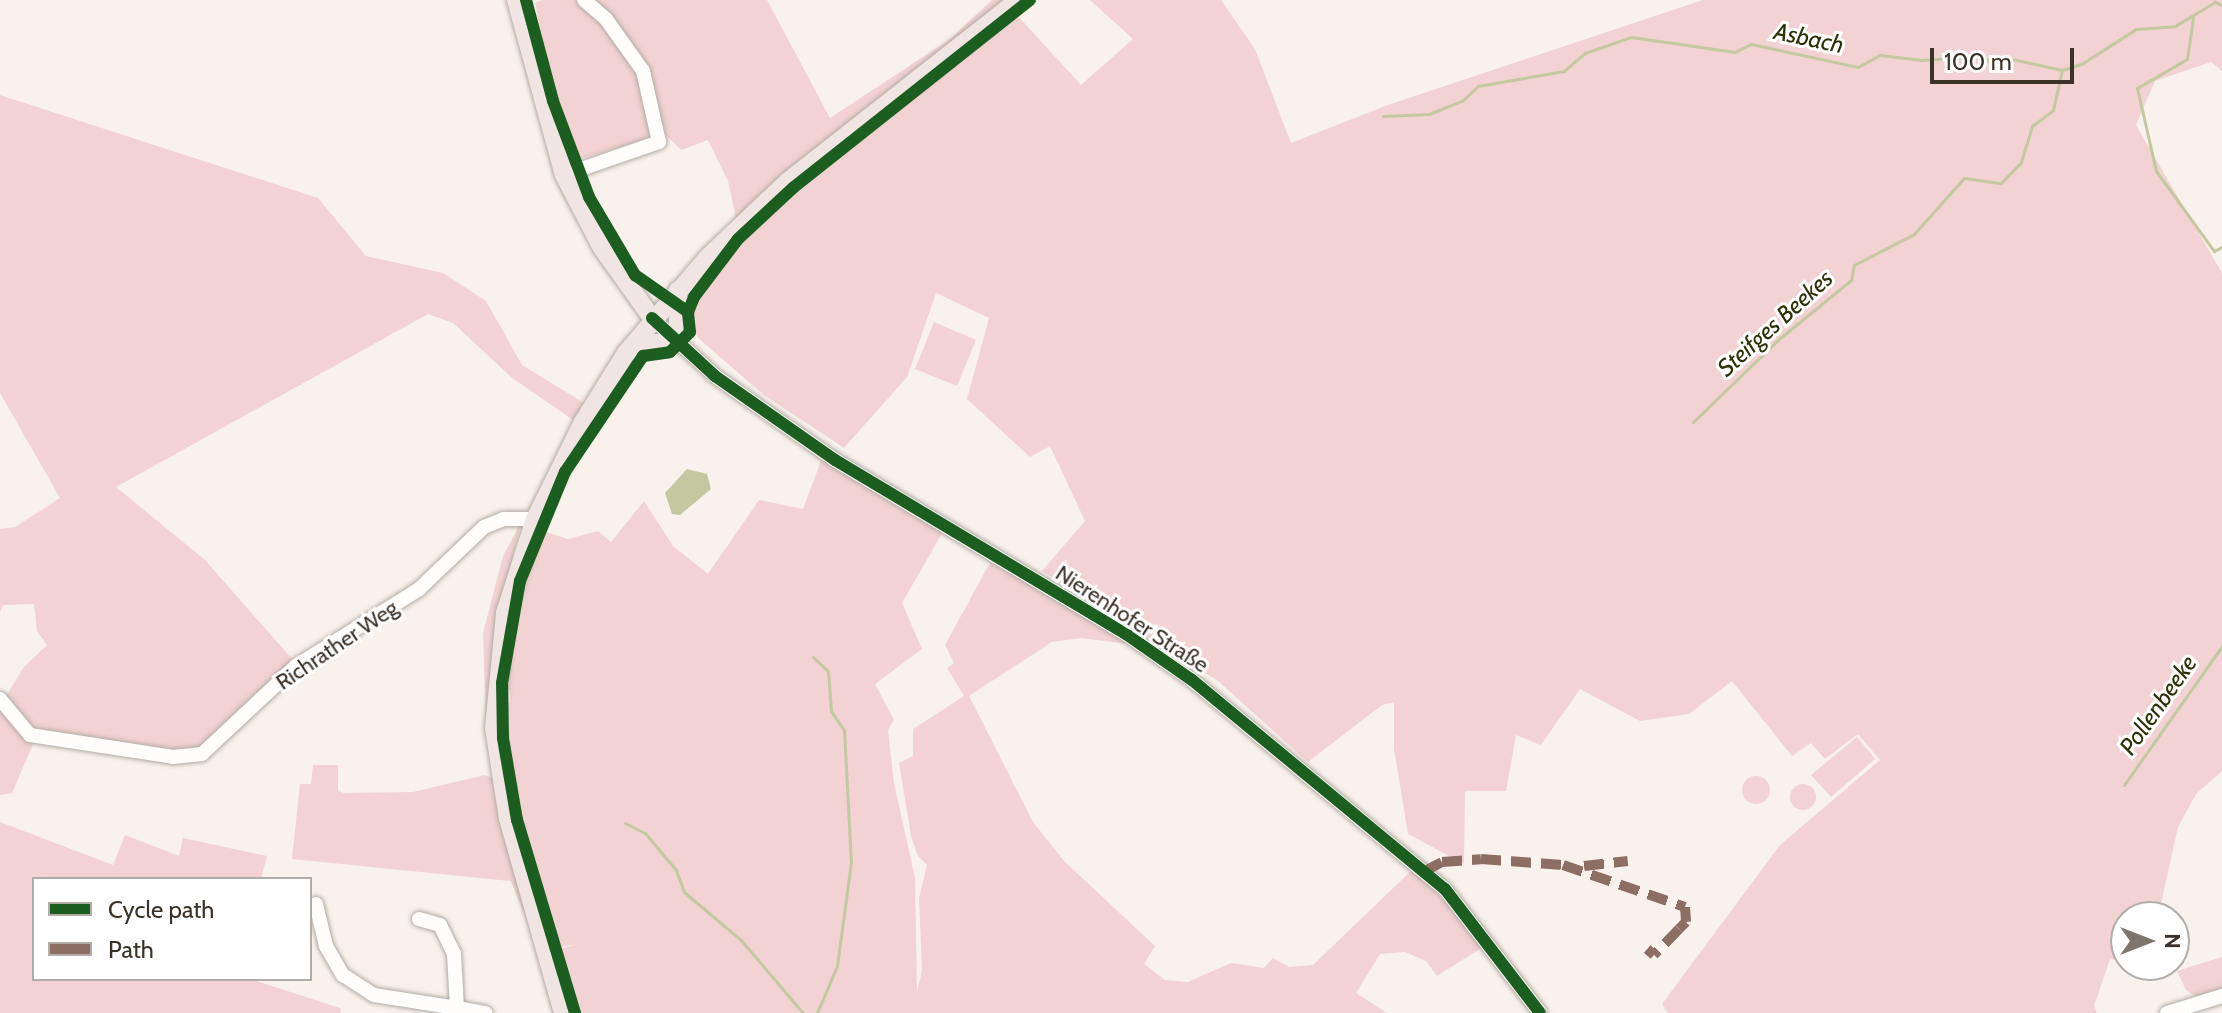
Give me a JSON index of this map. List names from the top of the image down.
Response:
{
  "streets": {
    "street": ["Nierenhofer Straße", "Richrather Weg"]
  },
  "water": ["Asbach", "Steifges Beekes", "Pollenbeeke"],
  "legend": ["Cycle path", "Path"],
  "scale_bar": "100 m",
  "north": "right"
}
